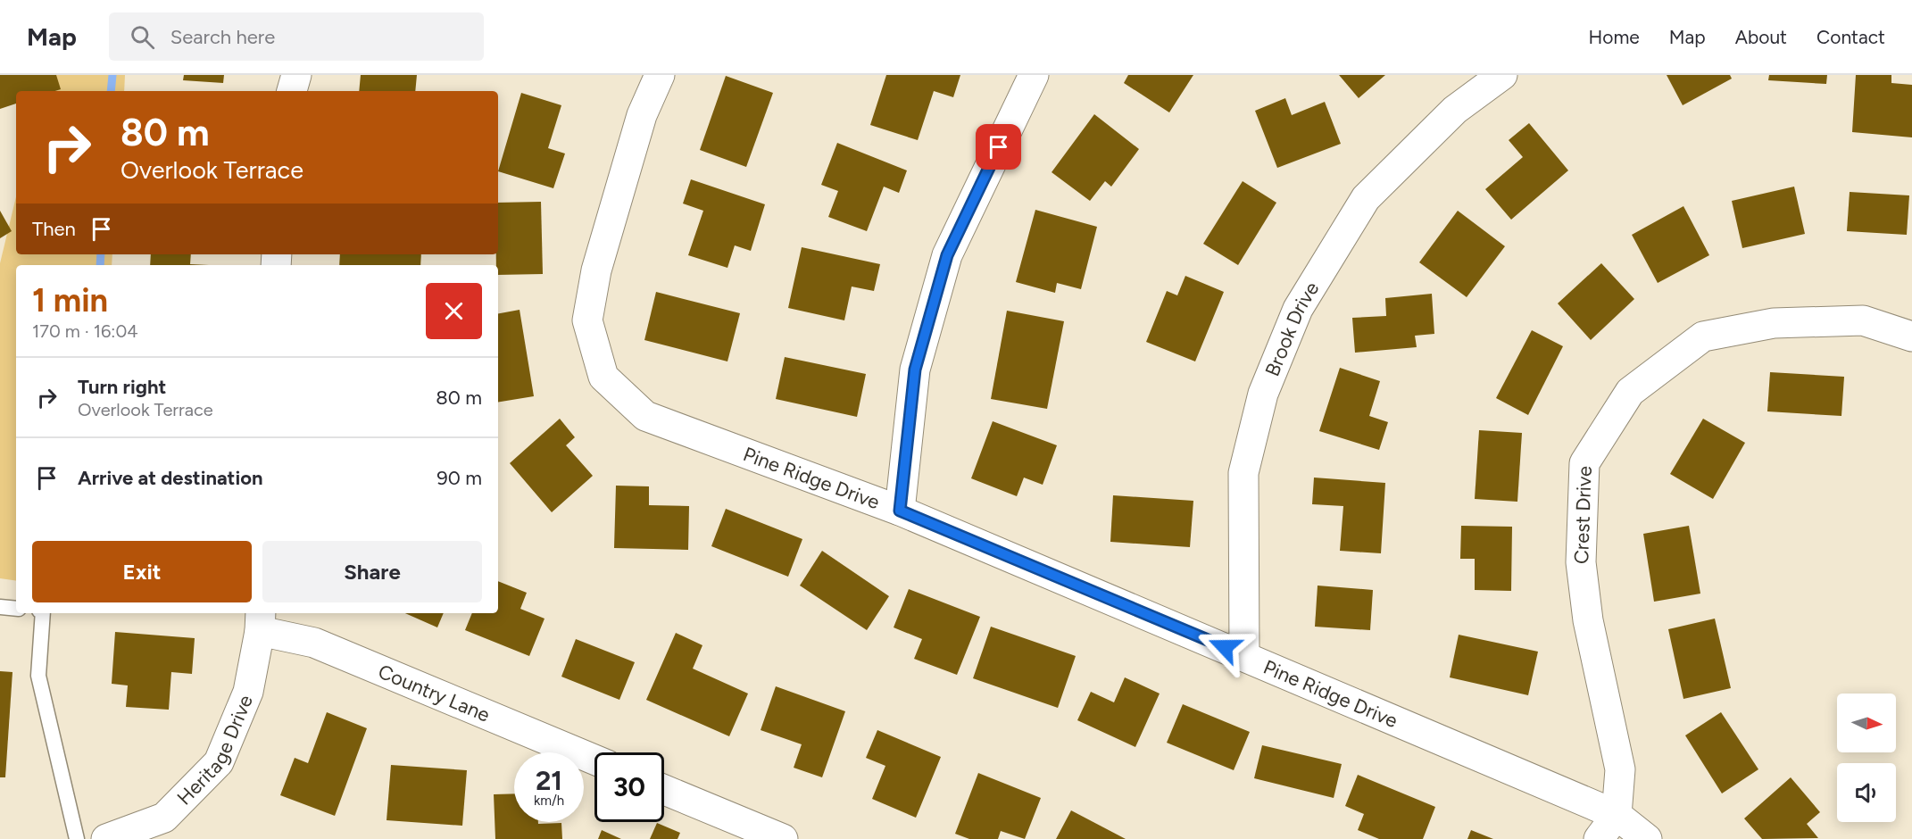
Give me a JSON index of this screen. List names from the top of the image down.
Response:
{
  "streets": {
    "street": [
      "Brook Drive",
      "Pine Ridge Drive",
      "Crest Drive",
      "Country Lane",
      "Heritage Drive"
    ]
  },
  "crossings": [
    ["Brook Drive", "Pine Ridge Drive"],
    ["Pine Ridge Drive", "Crest Drive"],
    ["Country Lane", "Heritage Drive"]
  ],
  "north": "right",
  "page": {
    "header": "Map",
    "search": "Search here",
    "nav": [
      "Home",
      "Map",
      "About",
      "Contact"
    ],
    "turn": ["80 m", "Overlook Terrace"],
    "then": "Then",
    "heading": ["1 min", "170 m · 16:04"],
    "list": [
      {
        "name": "Turn right",
        "note": "Overlook Terrace",
        "value": "80 m"
      },
      {
        "name": "Arrive at destination",
        "value": "90 m"
      }
    ],
    "buttons": ["Exit", "Share"],
    "speed": "21 km/h",
    "limit": "30"
  }
}
